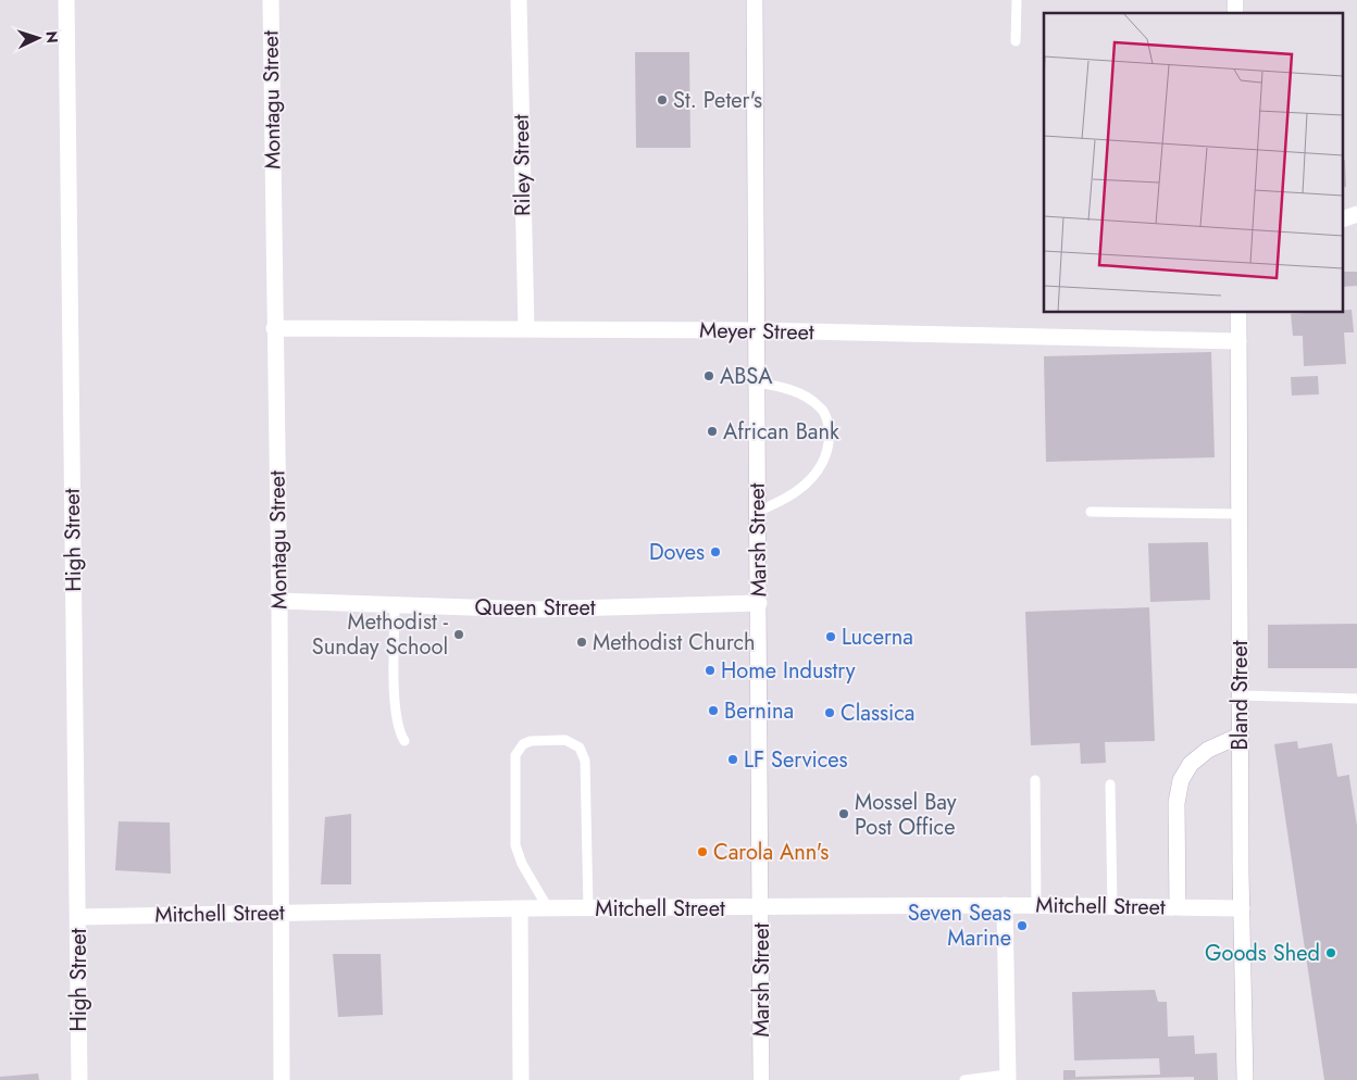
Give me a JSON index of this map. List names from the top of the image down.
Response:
{
  "streets": {
    "street": [
      "Montagu Street",
      "Riley Street",
      "Meyer Street",
      "High Street",
      "Marsh Street",
      "Queen Street",
      "Bland Street",
      "Mitchell Street"
    ]
  },
  "crossings": [
    ["Montagu Street", "Meyer Street"],
    ["Montagu Street", "Queen Street"],
    ["Montagu Street", "Mitchell Street"],
    ["Riley Street", "Meyer Street"],
    ["Meyer Street", "Marsh Street"],
    ["Meyer Street", "Bland Street"],
    ["High Street", "Mitchell Street"],
    ["Marsh Street", "Queen Street"],
    ["Marsh Street", "Mitchell Street"],
    ["Bland Street", "Mitchell Street"]
  ],
  "places": [
    "St. Peter's",
    "ABSA",
    "African Bank",
    "Doves",
    "Methodist - Sunday School",
    "Lucerna",
    "Methodist Church",
    "Home Industry",
    "Bernina",
    "Classica",
    "LF Services",
    "Mossel Bay Post Office",
    "Carola Ann's",
    "Seven Seas Marine",
    "Goods Shed"
  ],
  "north": "right"
}
